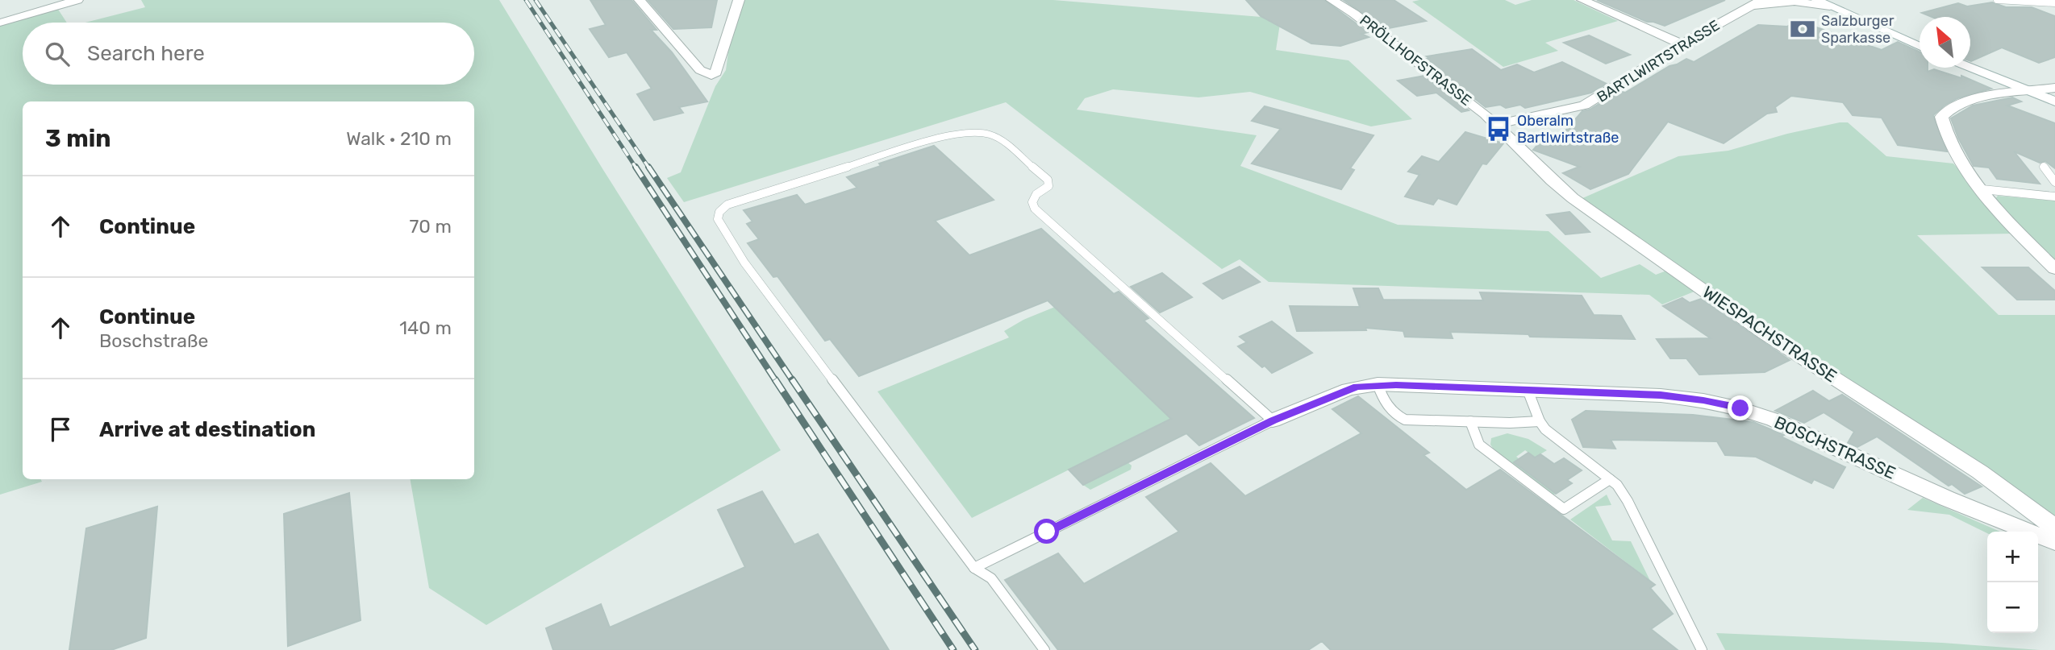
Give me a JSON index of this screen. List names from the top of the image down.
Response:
{
  "streets": {
    "street": [
      "PRÖLLHOFSTRASSE",
      "BARTLWIRTSTRASSE",
      "WIESPACHSTRASSE",
      "BOSCHSTRASSE"
    ]
  },
  "crossings": [
    ["PRÖLLHOFSTRASSE", "BARTLWIRTSTRASSE"],
    ["PRÖLLHOFSTRASSE", "WIESPACHSTRASSE"],
    ["BARTLWIRTSTRASSE", "WIESPACHSTRASSE"]
  ],
  "places": {
    "bank": ["Salzburger Sparkasse"],
    "bus stop": ["Oberalm Bartlwirtstraße"]
  },
  "north": "top left",
  "page": {
    "search": "Search here",
    "heading": ["3 min", "Walk · 210 m"],
    "list": [
      ["Continue", "70 m"],
      ["Continue", "Boschstraße", "140 m"],
      "Arrive at destination"
    ],
    "map_buttons": ["+", "−"]
  }
}
